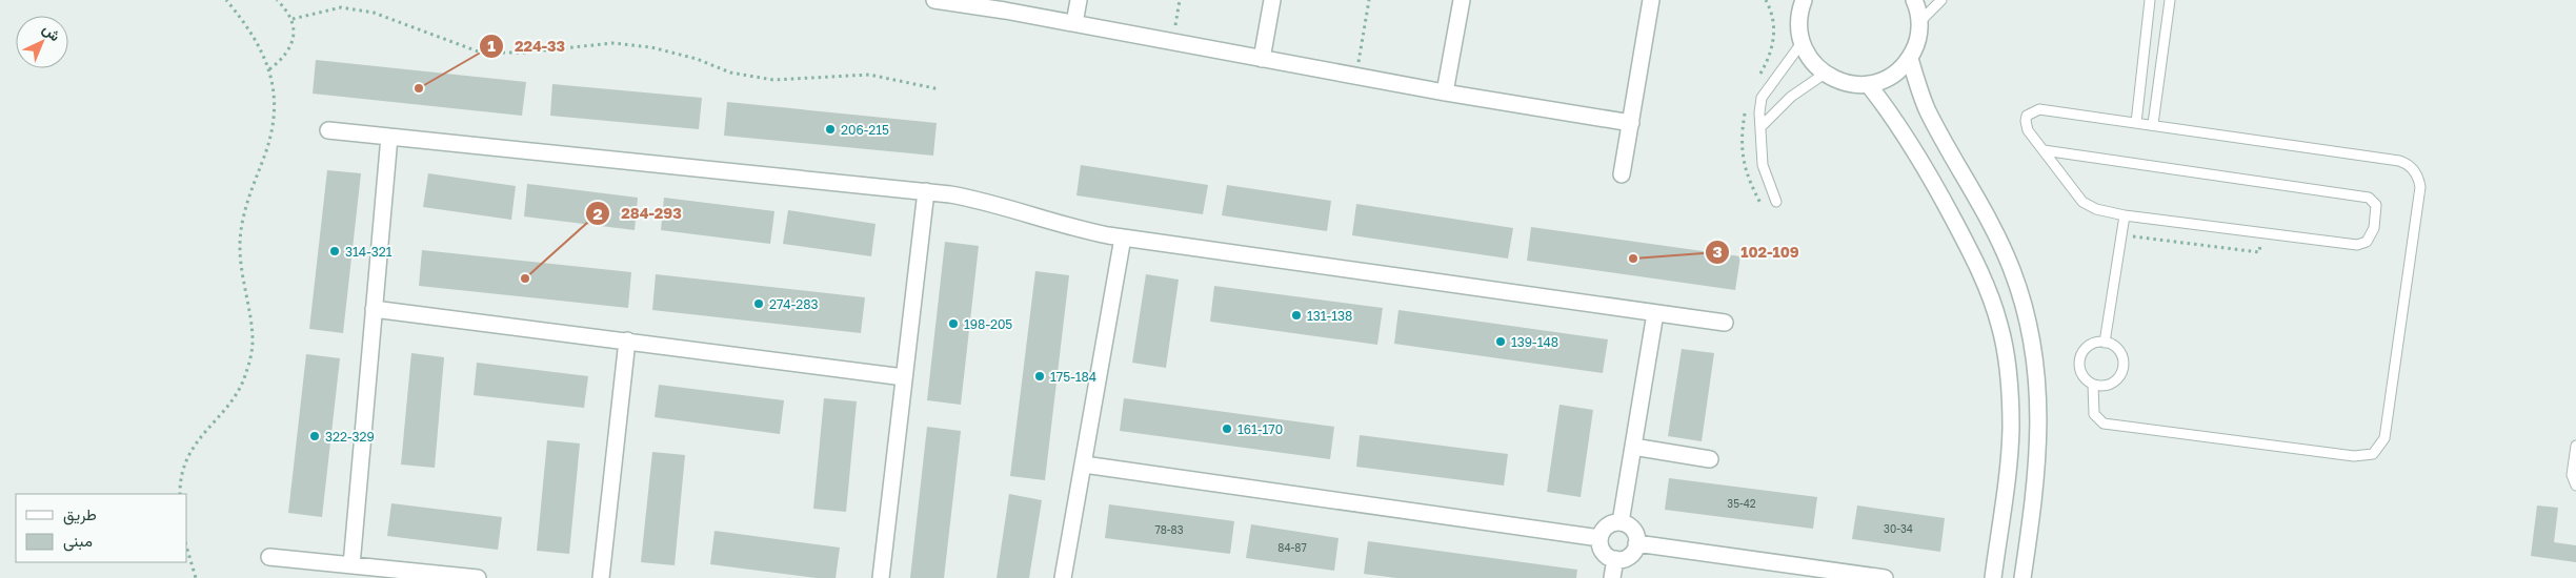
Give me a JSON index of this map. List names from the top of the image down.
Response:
{
  "places": [
    "224-33",
    "206-215",
    "314-321",
    "102-109",
    "284-293",
    "274-283",
    "131-138",
    "198-205",
    "139-148",
    "175-184",
    "161-170",
    "322-329"
  ],
  "house_numbers": [
    "35-42",
    "30-34",
    "78-83",
    "84-87"
  ],
  "legend": ["طريق", "مبنى"],
  "north": "top right"
}
